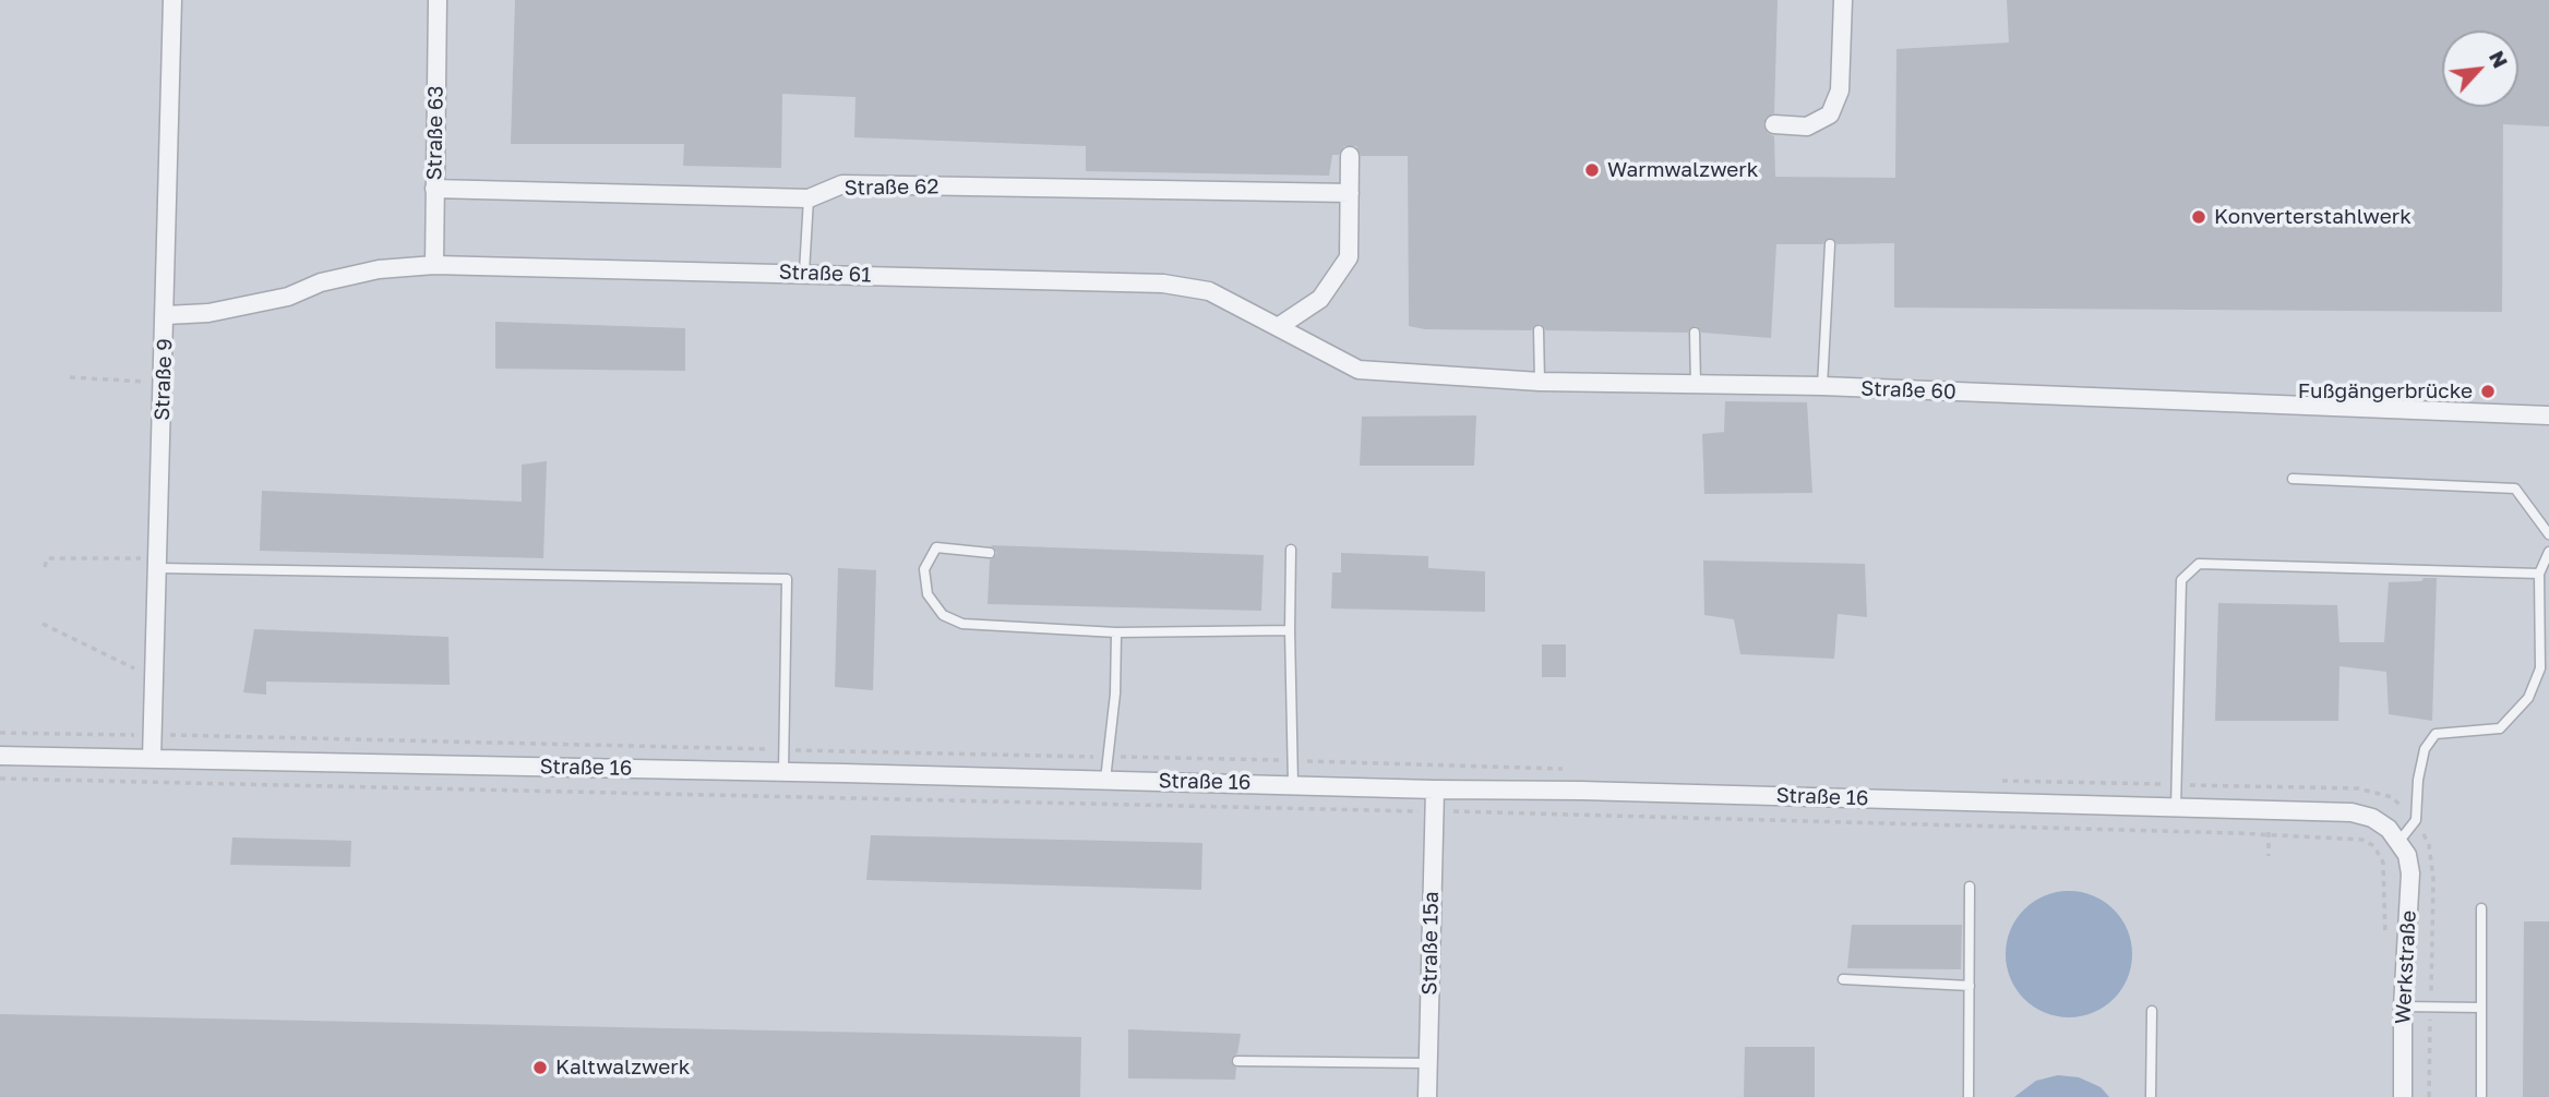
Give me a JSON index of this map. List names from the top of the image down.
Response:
{
  "streets": {
    "street": [
      "Straße 63",
      "Straße 62",
      "Straße 61",
      "Straße 9",
      "Straße 60",
      "Straße 16",
      "Straße 15a",
      "Werkstraße"
    ]
  },
  "crossings": [
    ["Straße 63", "Straße 62"],
    ["Straße 63", "Straße 61"],
    ["Straße 61", "Straße 9"],
    ["Straße 61", "Straße 60"],
    ["Straße 9", "Straße 16"],
    ["Straße 16", "Straße 15a"],
    ["Straße 16", "Werkstraße"]
  ],
  "places": [
    "Warmwalzwerk",
    "Konverterstahlwerk",
    "Fußgängerbrücke",
    "Kaltwalzwerk"
  ],
  "north": "top right"
}
